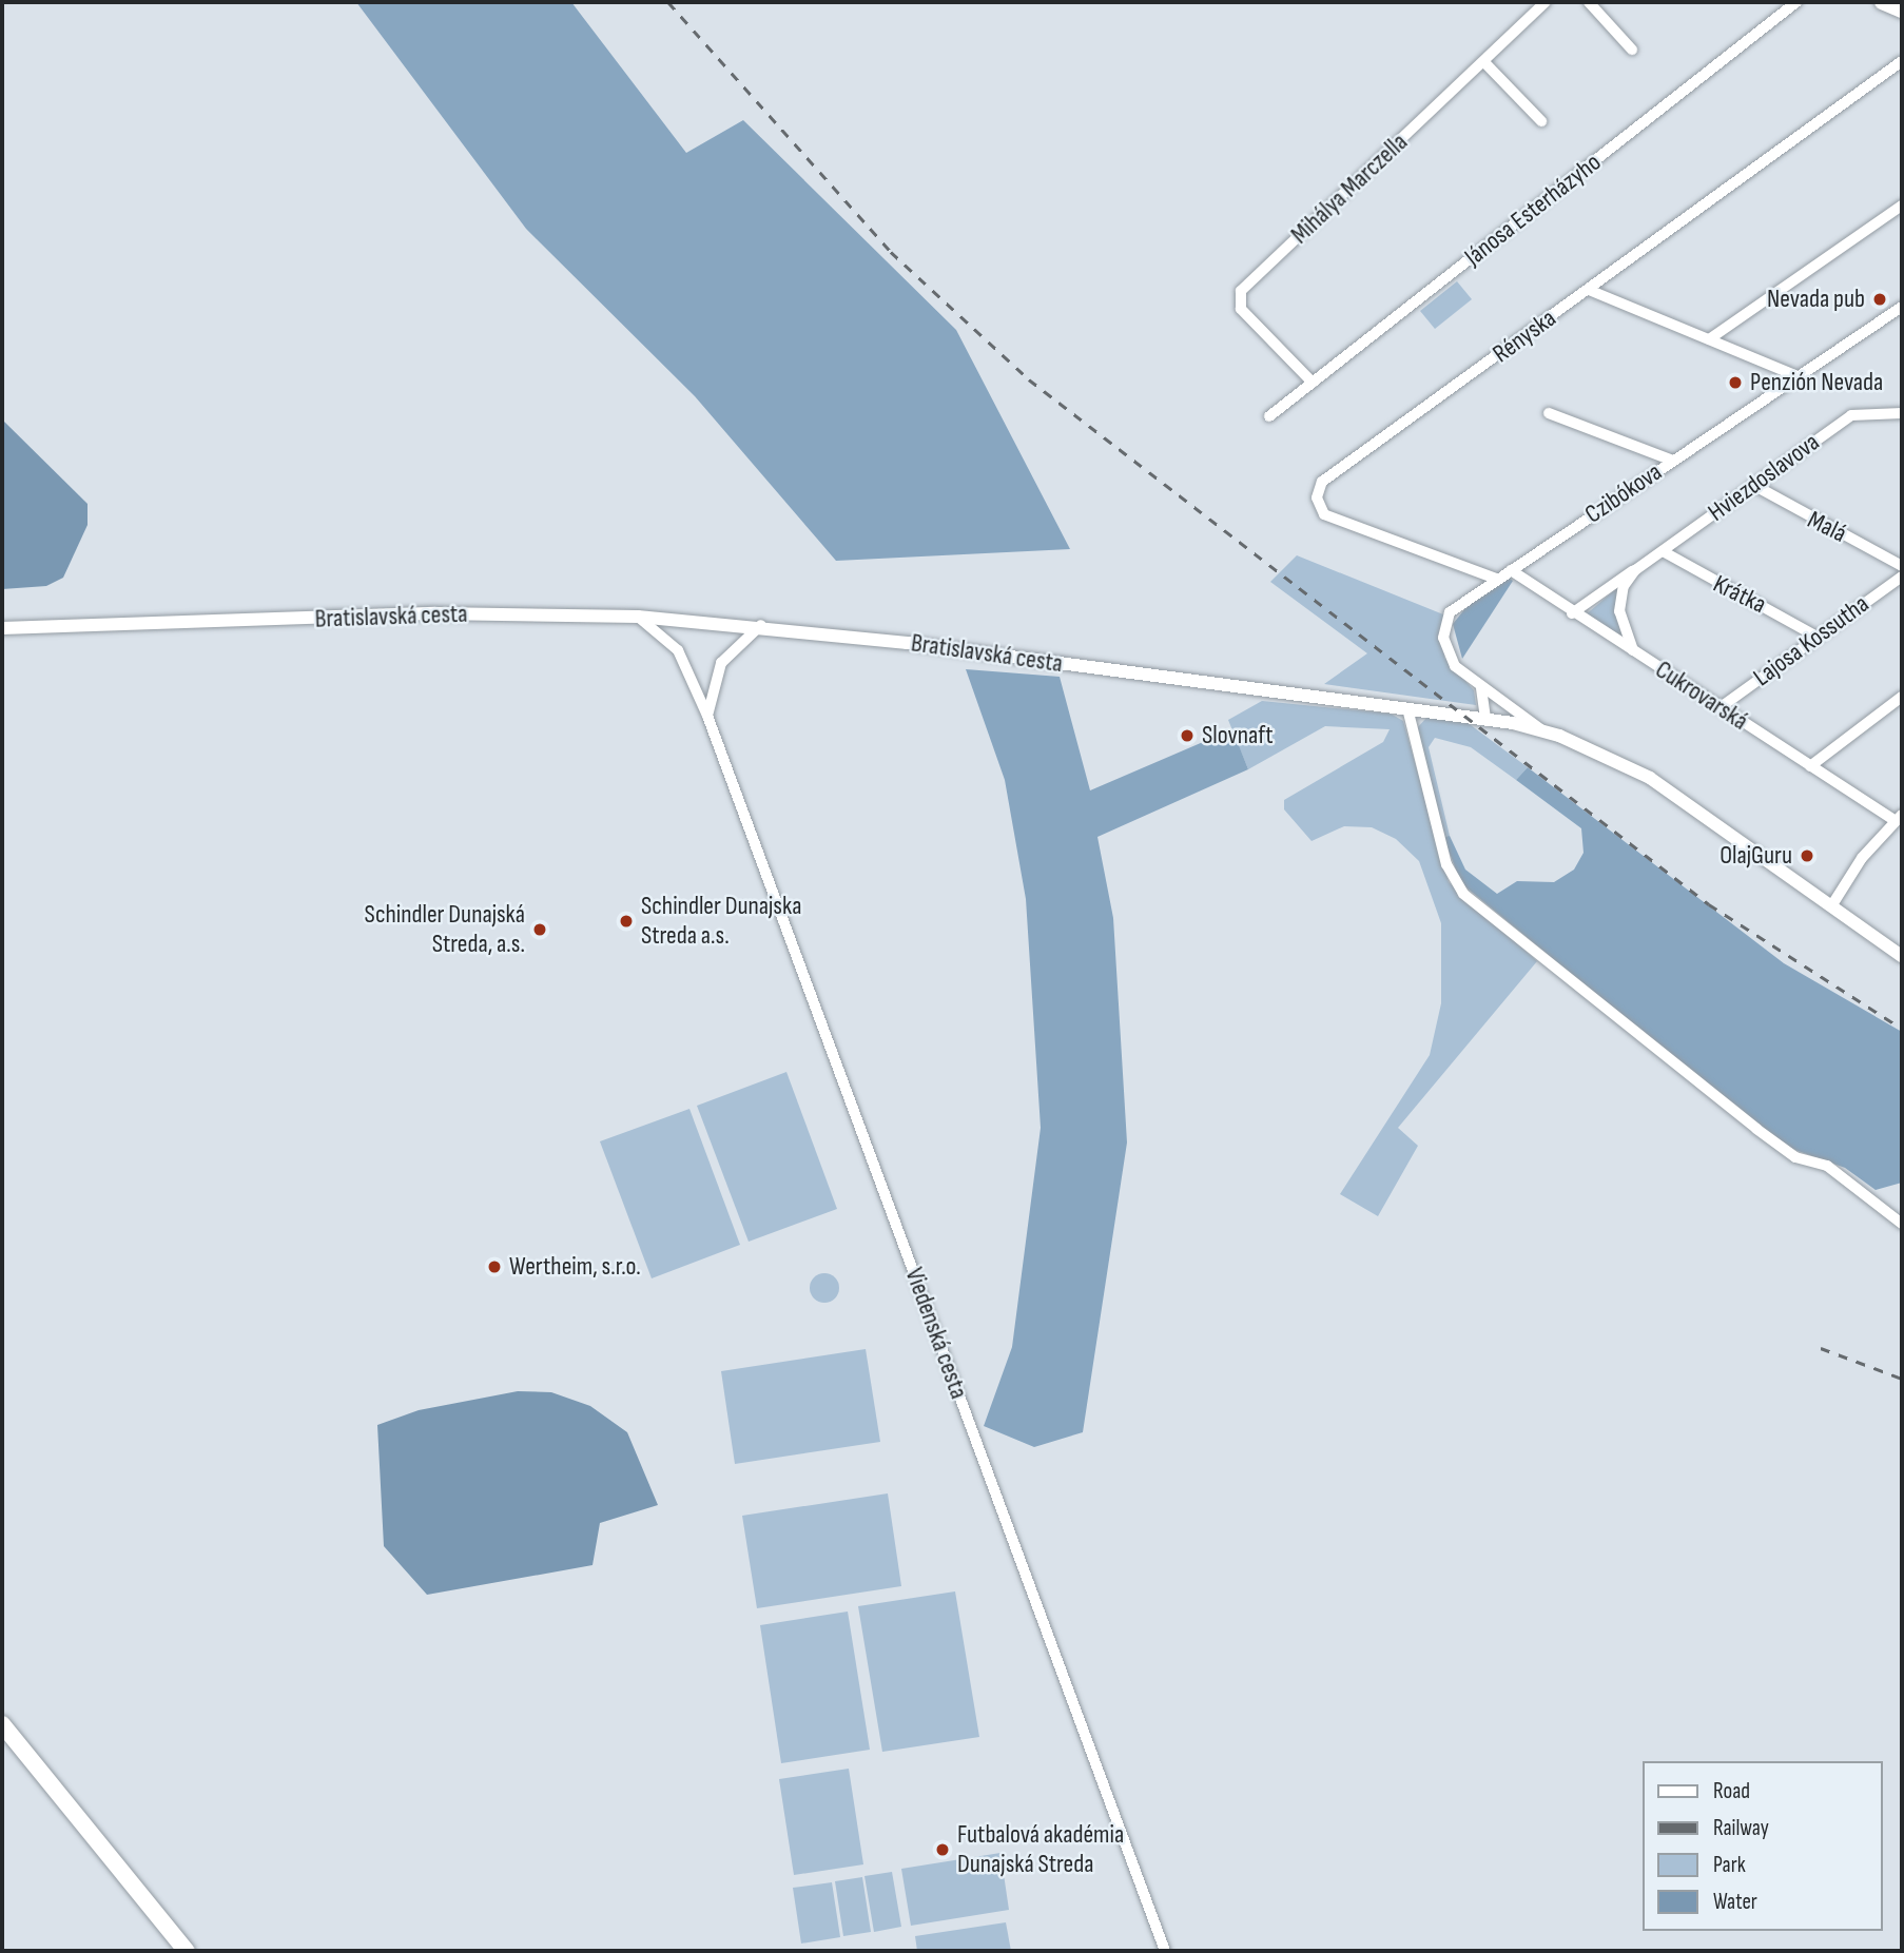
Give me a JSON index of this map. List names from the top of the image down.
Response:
{
  "streets": {
    "street": [
      "Mihálya Marczella",
      "Jánosa Esterházyho",
      "Rényska",
      "Hviezdoslavova",
      "Czibókova",
      "Malá",
      "Krátka",
      "Bratislavská cesta",
      "Lajosa Kossutha",
      "Cukrovarská",
      "Viedenská cesta"
    ]
  },
  "crossings": [
    ["Mihálya Marczella", "Jánosa Esterházyho"],
    ["Rényska", "Czibókova"],
    ["Hviezdoslavova", "Malá"],
    ["Hviezdoslavova", "Krátka"],
    ["Hviezdoslavova", "Cukrovarská"],
    ["Czibókova", "Bratislavská cesta"],
    ["Czibókova", "Cukrovarská"],
    ["Krátka", "Lajosa Kossutha"],
    ["Bratislavská cesta", "Viedenská cesta"],
    ["Lajosa Kossutha", "Cukrovarská"]
  ],
  "places": [
    "Nevada pub",
    "Penzión Nevada",
    "Slovnaft",
    "OlajGuru",
    "Schindler Dunajska Streda a.s.",
    "Schindler Dunajská Streda, a.s.",
    "Wertheim, s.r.o.",
    "Futbalová akadémia Dunajská Streda"
  ],
  "legend": [
    "Road",
    "Railway",
    "Park",
    "Water"
  ]
}
